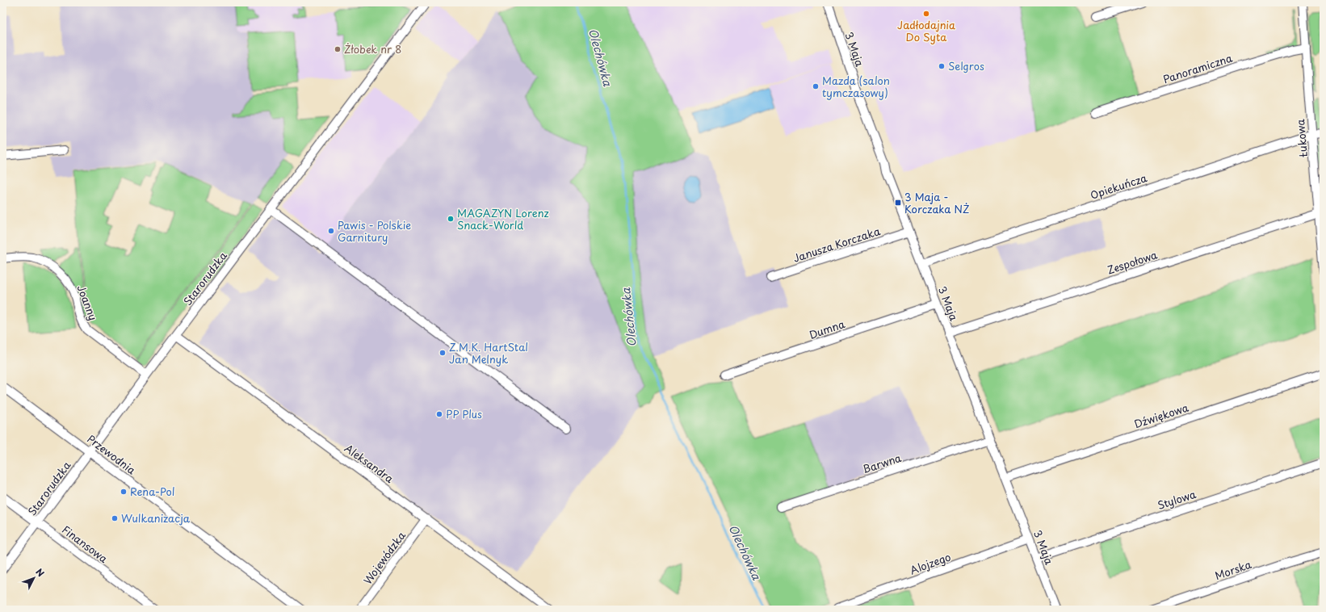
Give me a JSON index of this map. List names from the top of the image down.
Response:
{
  "streets": {
    "street": [
      "3 Maja",
      "Panoramiczna",
      "Łukowa",
      "Opiekuńcza",
      "Janusza Korczaka",
      "Zespołowa",
      "Starorudzka",
      "Joanny",
      "Dumna",
      "Dźwiękowa",
      "Przewodnia",
      "Aleksandra",
      "Barwna",
      "Stylowa",
      "Finansowa",
      "Wojewódzka",
      "Alojzego",
      "Morska"
    ]
  },
  "crossings": [
    ["3 Maja", "Opiekuńcza"],
    ["3 Maja", "Janusza Korczaka"],
    ["3 Maja", "Zespołowa"],
    ["3 Maja", "Dumna"],
    ["3 Maja", "Dźwiękowa"],
    ["3 Maja", "Barwna"],
    ["3 Maja", "Stylowa"],
    ["3 Maja", "Alojzego"],
    ["Panoramiczna", "Łukowa"],
    ["Łukowa", "Opiekuńcza"],
    ["Łukowa", "Zespołowa"],
    ["Starorudzka", "Joanny"],
    ["Starorudzka", "Przewodnia"],
    ["Starorudzka", "Aleksandra"],
    ["Starorudzka", "Finansowa"],
    ["Aleksandra", "Wojewódzka"]
  ],
  "water": ["Olechówka"],
  "places": {
    "other": [
      "Jadłodajnia Do Syta",
      "Żłobek nr 8",
      "Selgros",
      "Mazda (salon tymczasowy)",
      "MAGAZYN Lorenz Snack-World",
      "Pawis - Polskie Garnitury",
      "Z.M.K. HartStal Jan Melnyk",
      "PP Plus",
      "Rena-Pol",
      "Wulkanizacja"
    ],
    "transit": ["3 Maja - Korczaka NŻ"]
  },
  "north": "top right"
}
